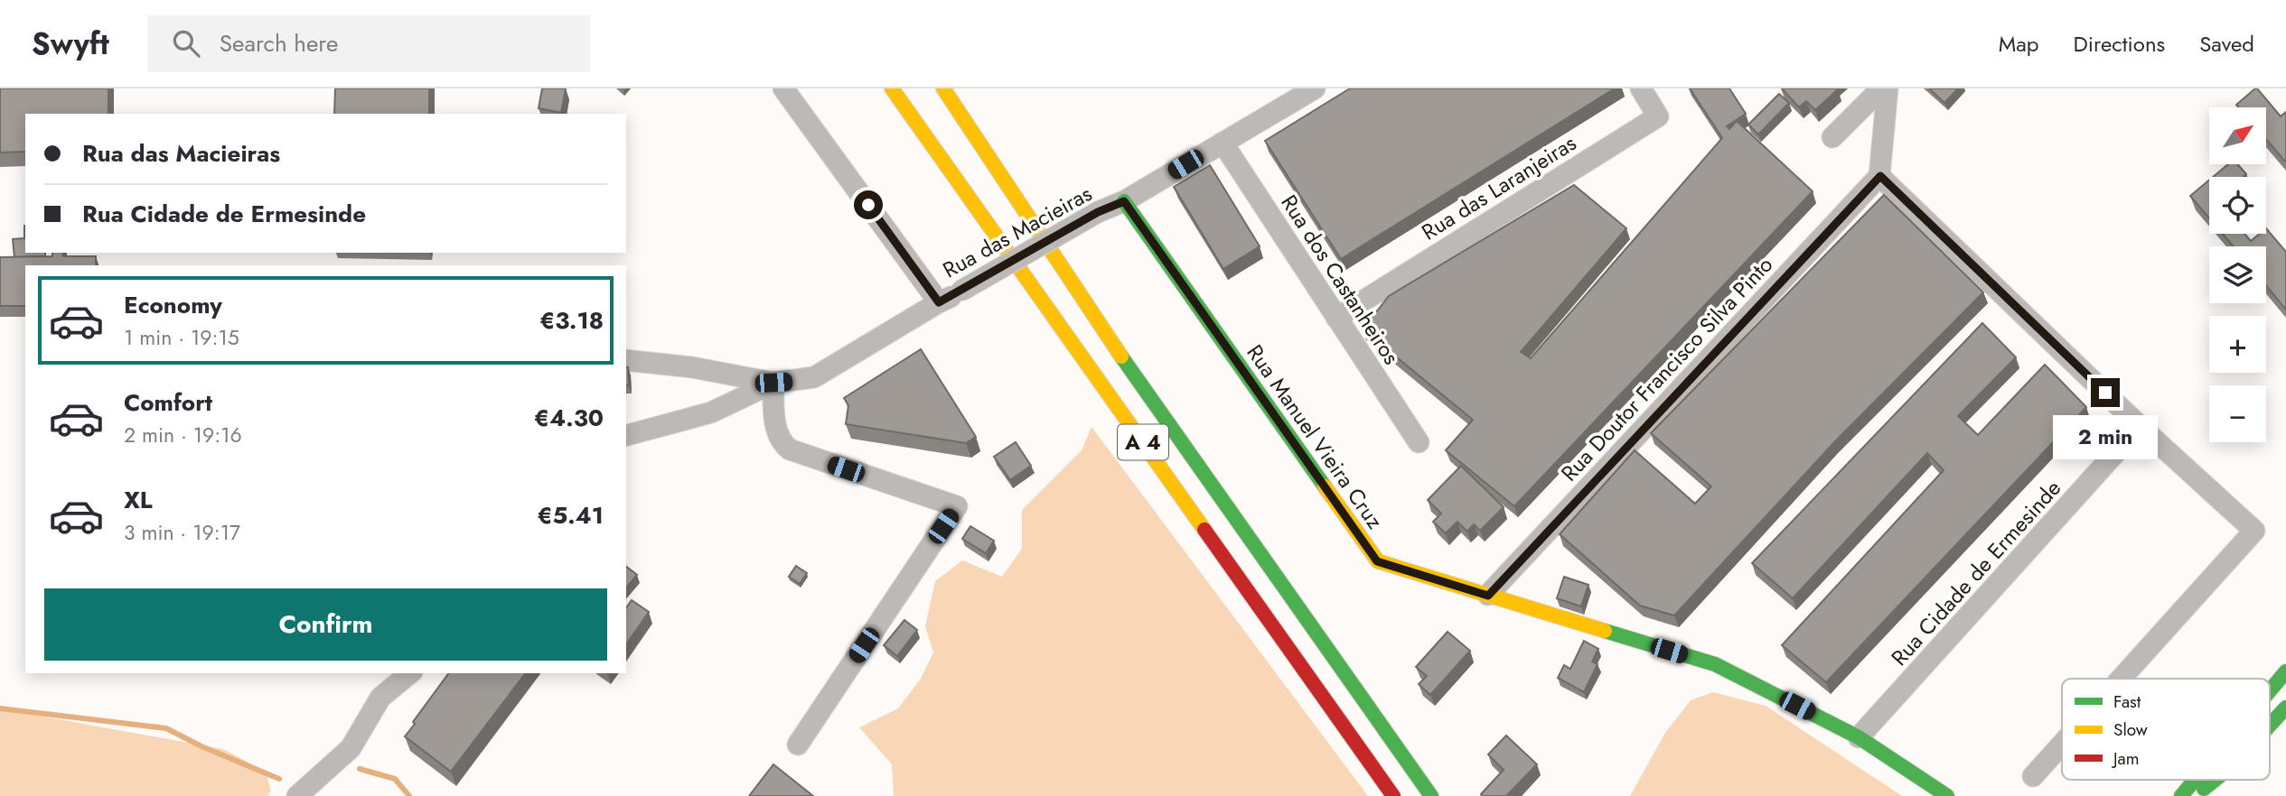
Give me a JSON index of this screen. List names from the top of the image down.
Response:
{
  "streets": {
    "main road": ["Rua Manuel Vieira Cruz", "A 4"],
    "street": [
      "Rua das Laranjeiras",
      "Rua das Macieiras",
      "Rua dos Castanheiros",
      "Rua Doutor Francisco Silva Pinto",
      "Rua Cidade de Ermesinde"
    ]
  },
  "crossings": [
    ["Rua das Laranjeiras", "Rua dos Castanheiros"],
    ["Rua das Macieiras", "Rua dos Castanheiros"],
    ["Rua das Macieiras", "Rua Manuel Vieira Cruz"],
    ["Rua Doutor Francisco Silva Pinto", "Rua Manuel Vieira Cruz"],
    ["Rua Manuel Vieira Cruz", "Rua Cidade de Ermesinde"]
  ],
  "legend": ["Fast", "Slow", "Jam"],
  "north": "top right",
  "page": {
    "header": "Swyft",
    "search": "Search here",
    "nav": ["Map", "Directions", "Saved"],
    "map_buttons": ["+", "−"],
    "banner": ["Rua das Macieiras", "Rua Cidade de Ermesinde"],
    "list": [
      {
        "name": "Economy",
        "note": "1 min · 19:15",
        "value": "€3.18"
      },
      {
        "name": "Comfort",
        "note": "2 min · 19:16",
        "value": "€4.30"
      },
      {
        "name": "XL",
        "note": "3 min · 19:17",
        "value": "€5.41"
      }
    ],
    "bubble": "2 min",
    "buttons": "Confirm"
  }
}
